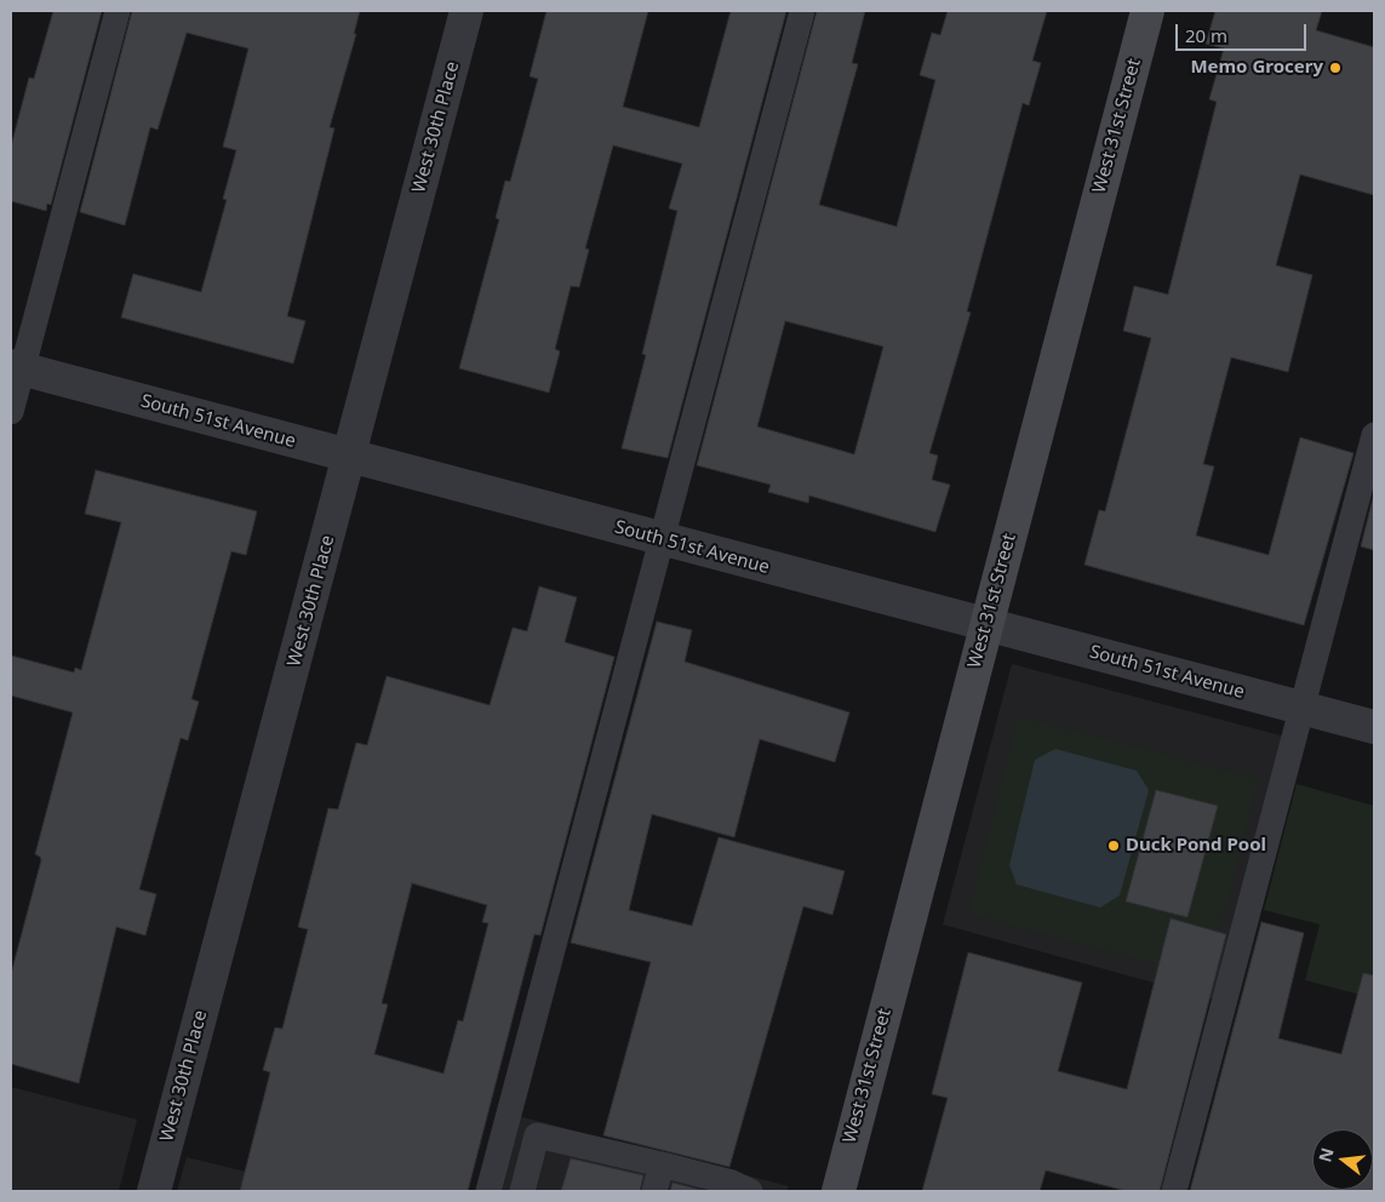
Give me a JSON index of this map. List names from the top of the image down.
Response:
{
  "streets": {
    "main road": ["West 31st Street"],
    "street": ["West 30th Place", "South 51st Avenue"]
  },
  "crossings": [
    ["West 31st Street", "South 51st Avenue"],
    ["West 30th Place", "South 51st Avenue"]
  ],
  "places": ["Memo Grocery", "Duck Pond Pool"],
  "scale_bar": "20 m",
  "north": "left"
}
